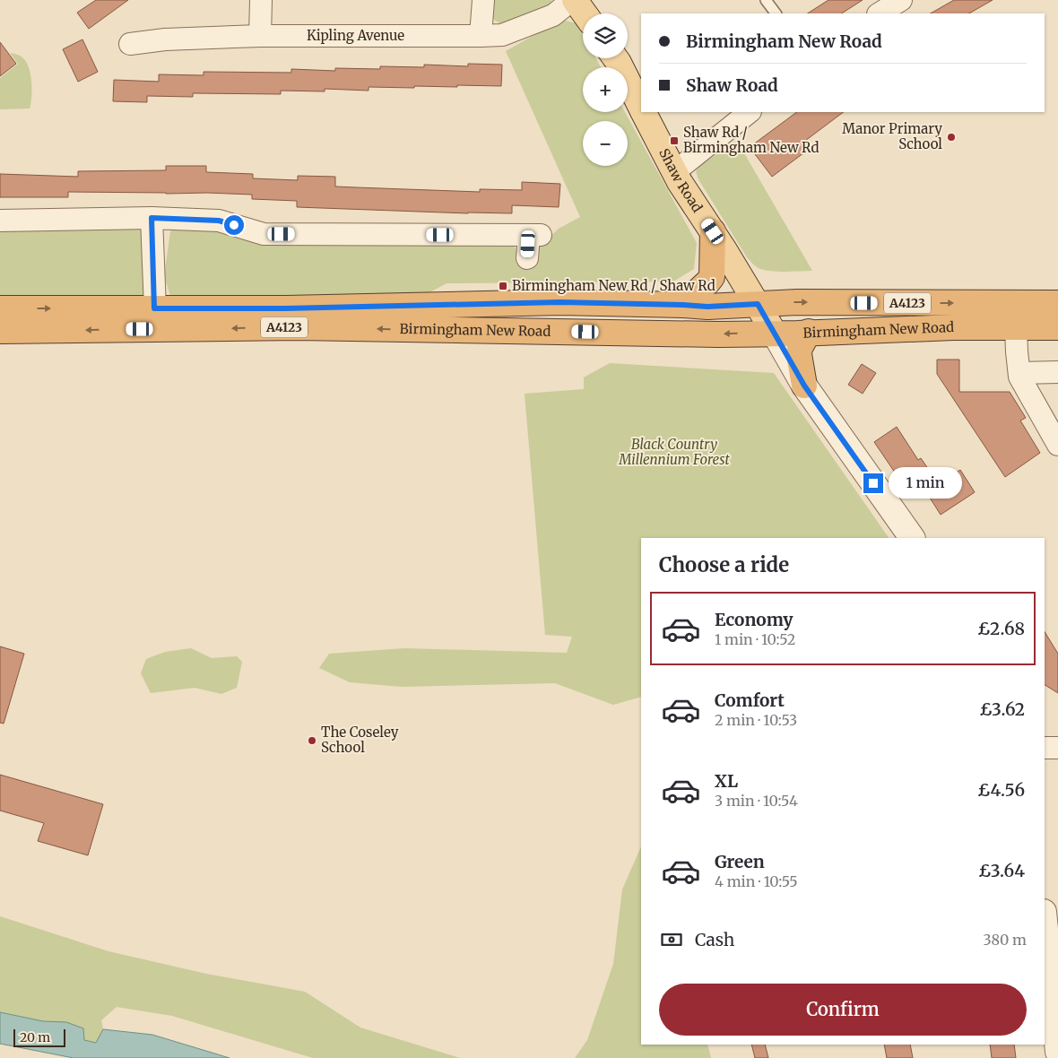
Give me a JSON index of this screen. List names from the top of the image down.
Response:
{
  "streets": {
    "highway": ["A4123", "Birmingham New Road"],
    "main road": ["Shaw Road"],
    "street": ["Kipling Avenue"]
  },
  "crossings": [
    ["Shaw Road", "Birmingham New Road"]
  ],
  "parks": ["Black Country Millennium Forest"],
  "places": {
    "other": ["Manor Primary School", "The Coseley School"],
    "transit": ["Shaw Rd / Birmingham New Rd", "Birmingham New Rd / Shaw Rd"]
  },
  "scale_bar": "20 m",
  "page": {
    "map_buttons": ["+", "−"],
    "banner": ["Birmingham New Road", "Shaw Road"],
    "bubble": "1 min",
    "heading": "Choose a ride",
    "list": [
      {
        "name": "Economy",
        "note": "1 min · 10:52",
        "value": "£2.68"
      },
      {
        "name": "Comfort",
        "note": "2 min · 10:53",
        "value": "£3.62"
      },
      {
        "name": "XL",
        "note": "3 min · 10:54",
        "value": "£4.56"
      },
      {
        "name": "Green",
        "note": "4 min · 10:55",
        "value": "£3.64"
      }
    ],
    "pay": ["Cash", "380 m"],
    "buttons": "Confirm",
    "scale": "20 m"
  }
}
